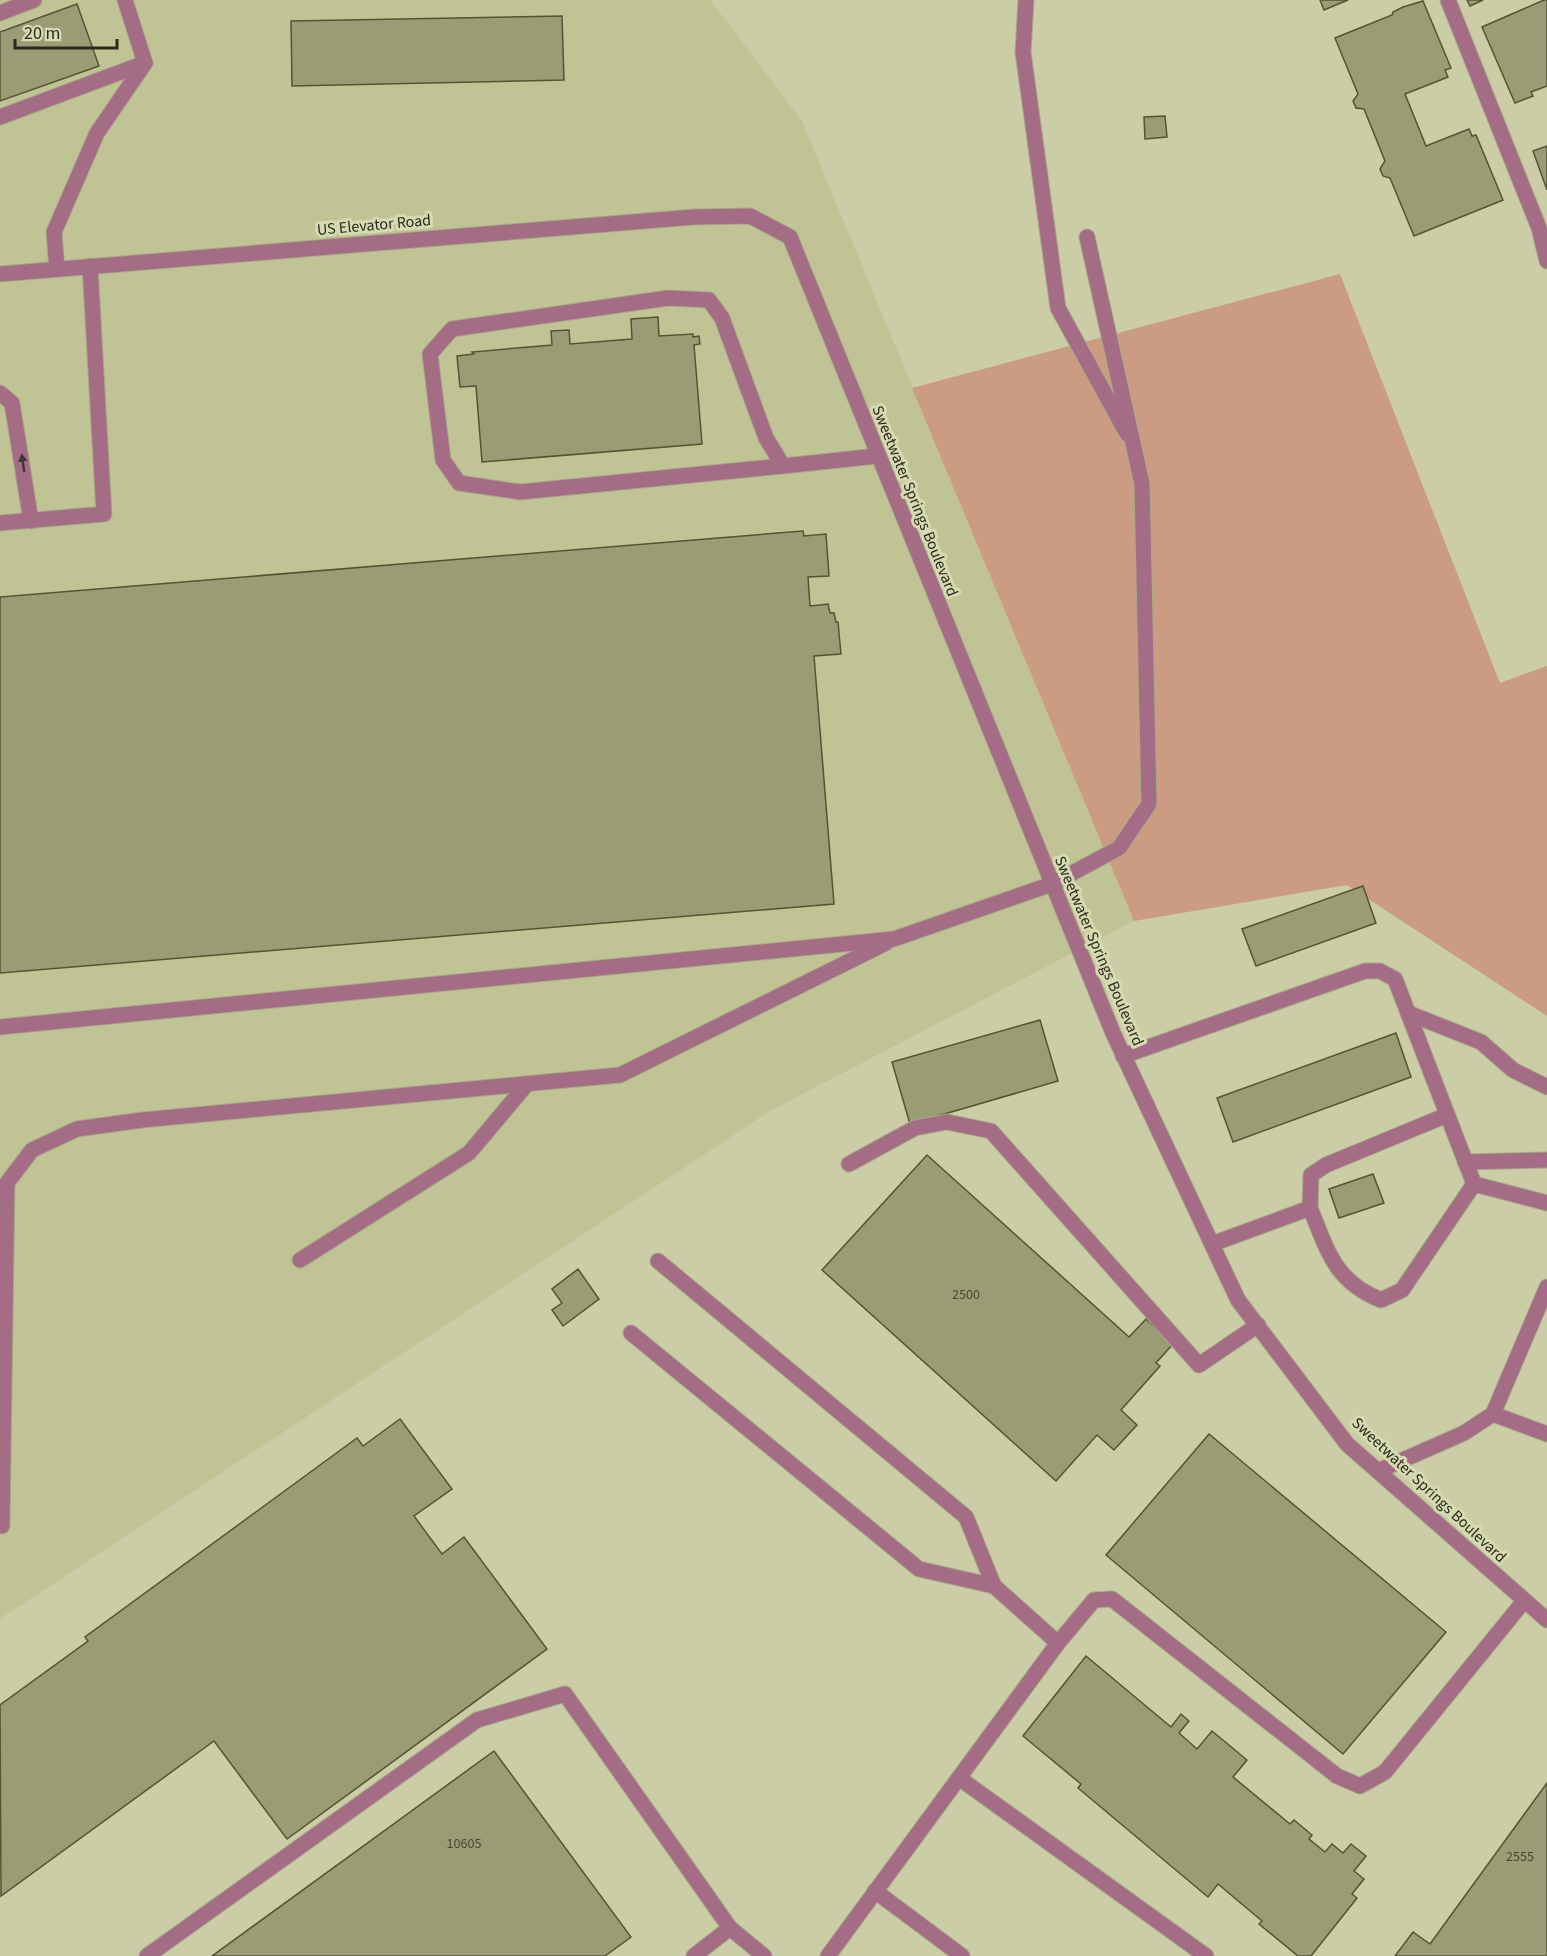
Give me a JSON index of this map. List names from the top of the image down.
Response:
{
  "streets": {
    "street": ["US Elevator Road", "Sweetwater Springs Boulevard"]
  },
  "crossings": [
    ["US Elevator Road", "Sweetwater Springs Boulevard"]
  ],
  "house_numbers": ["2500", "10605", "2555"],
  "scale_bar": "20 m"
}
